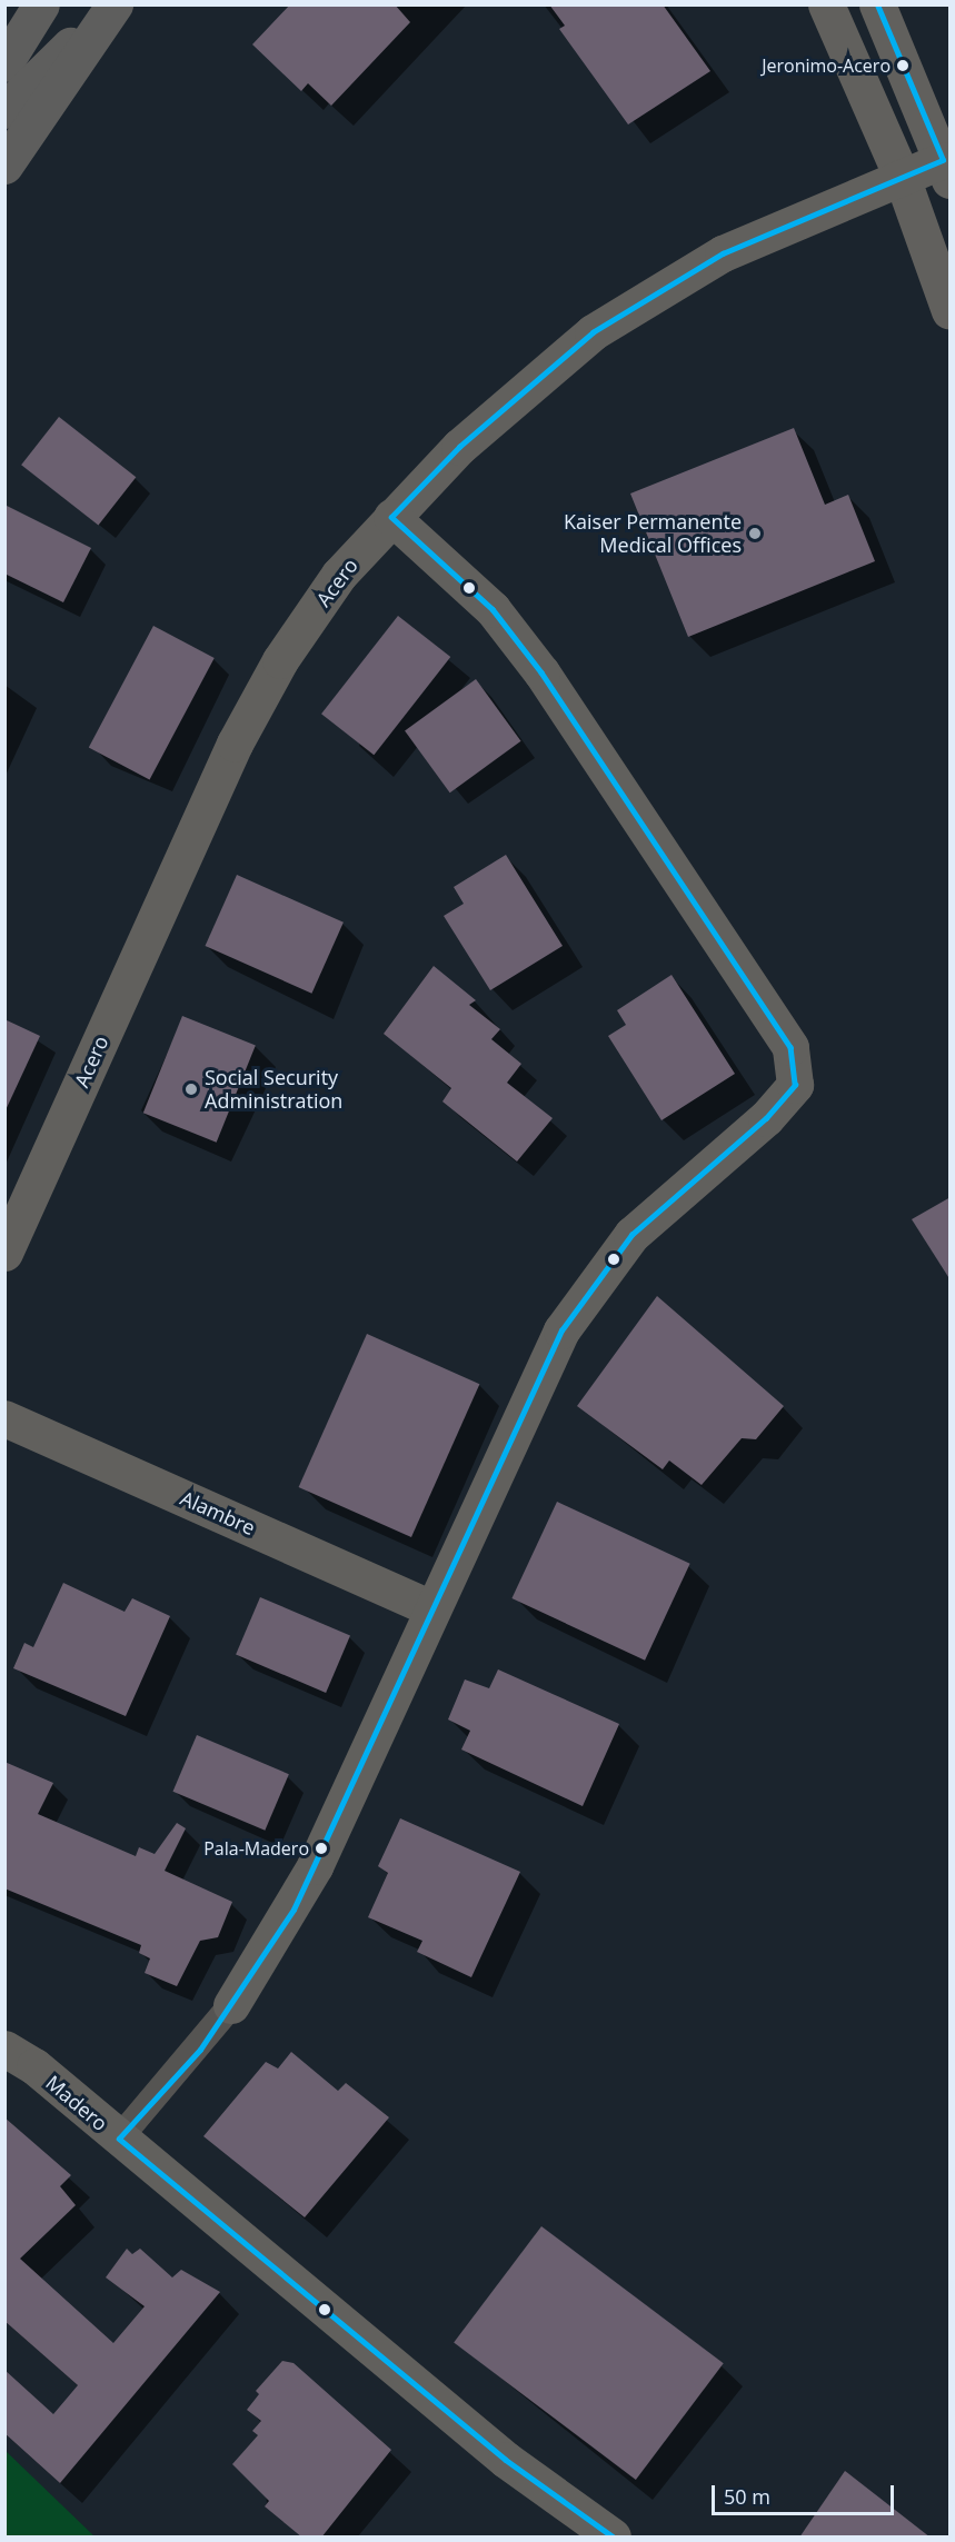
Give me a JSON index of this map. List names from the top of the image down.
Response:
{
  "streets": {
    "street": ["Acero", "Alambre", "Madero"]
  },
  "places": [
    "Jeronimo-Acero",
    "Kaiser Permanente Medical Offices",
    "Social Security Administration",
    "Pala-Madero"
  ],
  "scale_bar": "50 m"
}
